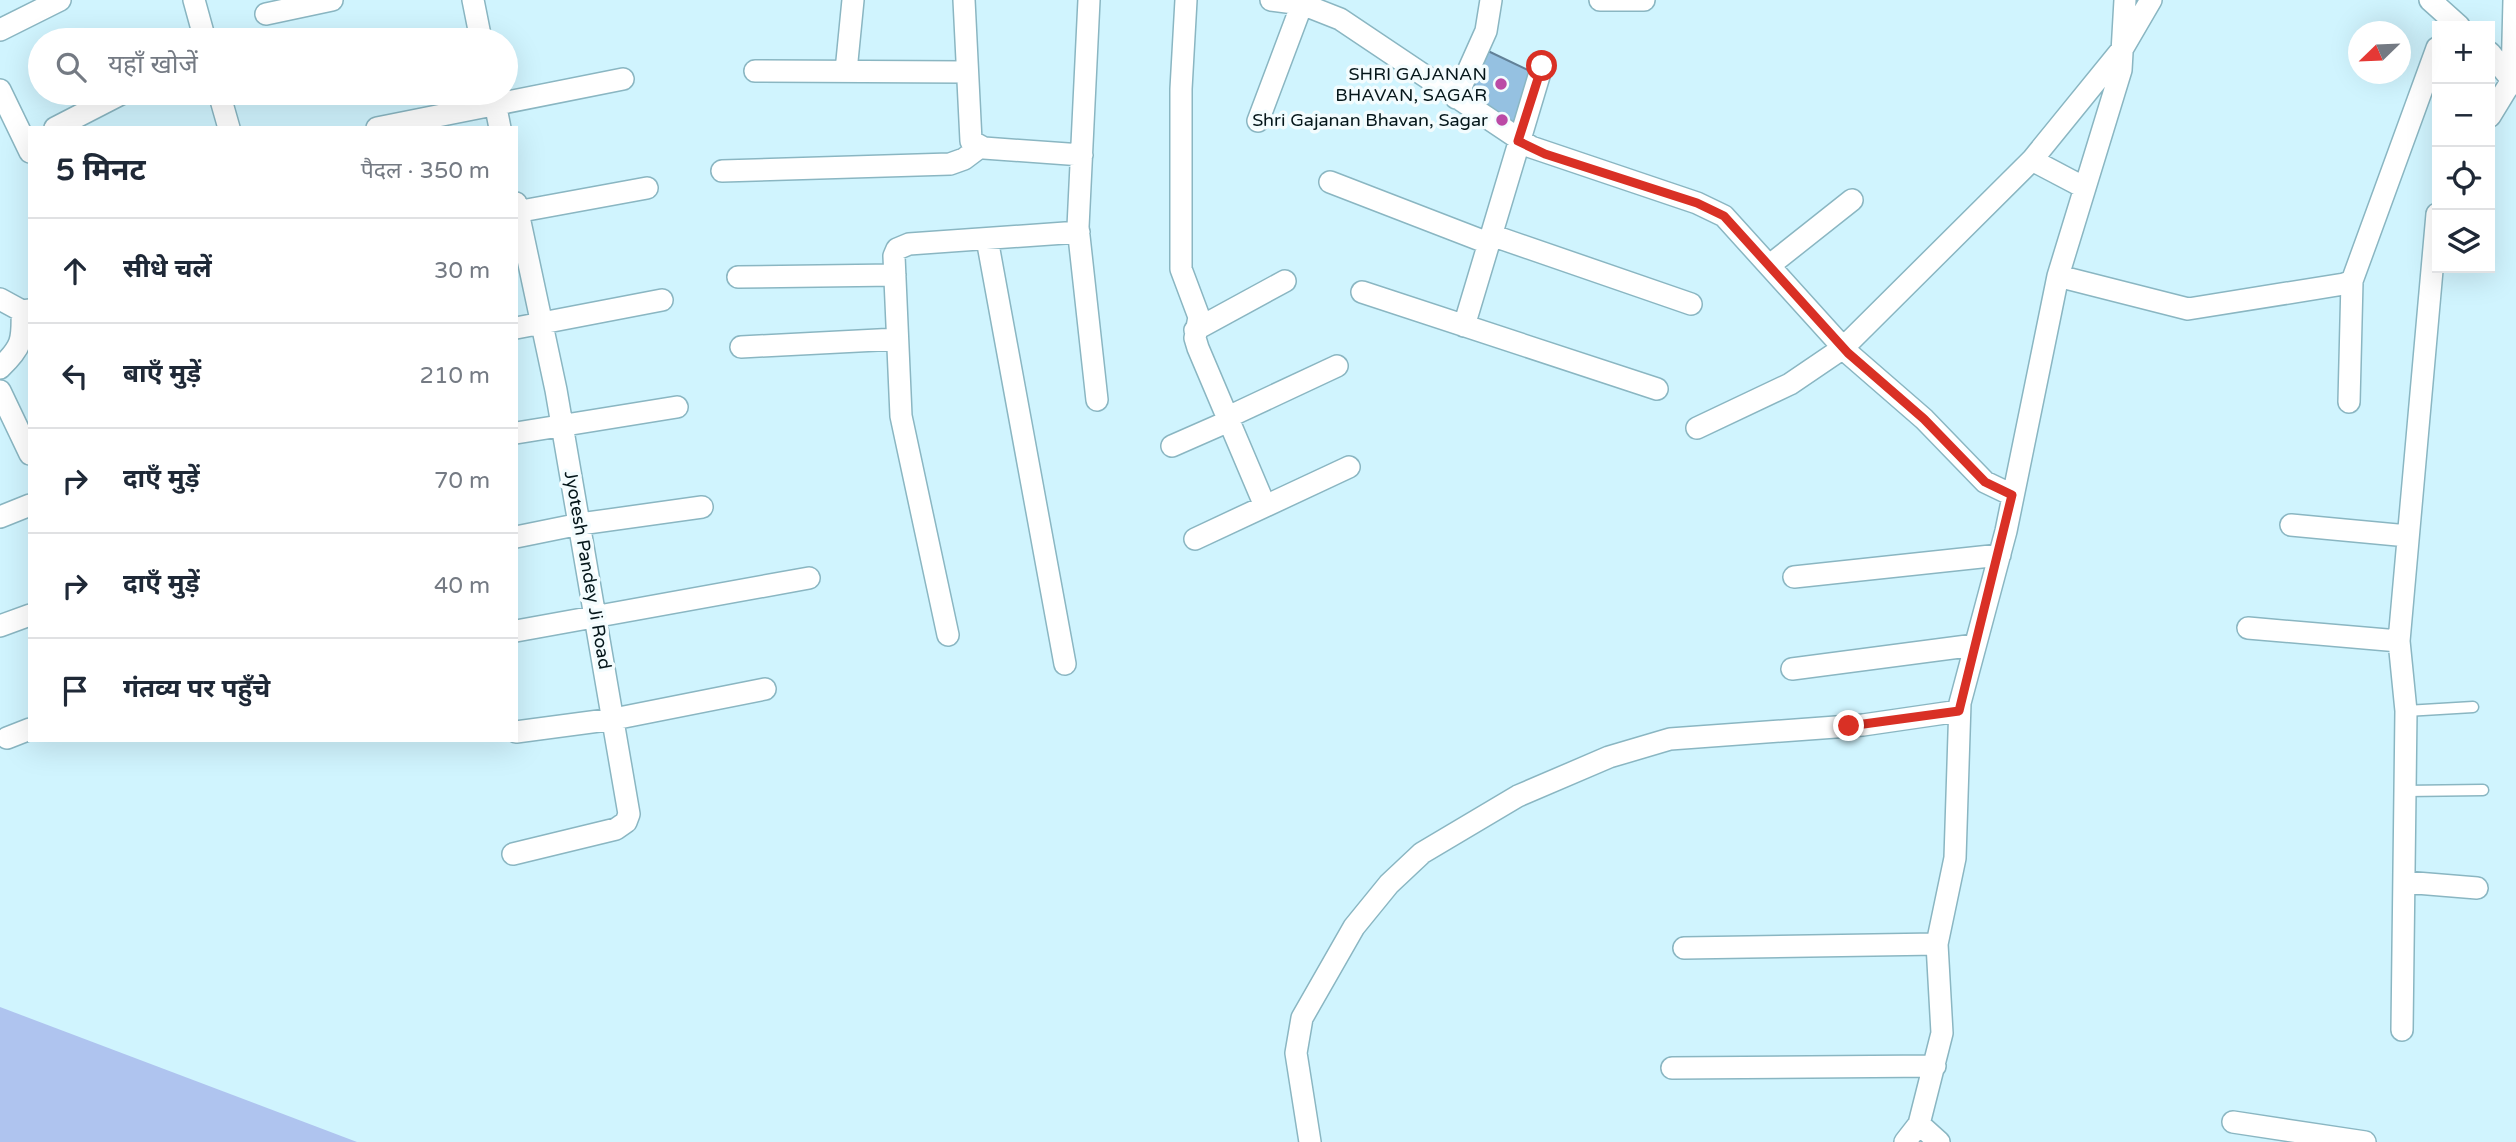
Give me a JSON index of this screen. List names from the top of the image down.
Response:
{
  "streets": {
    "street": ["Jyotesh Pandey Ji Road"]
  },
  "places": ["SHRI GAJANAN BHAVAN, SAGAR", "Shri Gajanan Bhavan, Sagar"],
  "north": "bottom left",
  "page": {
    "map_buttons": ["+", "−"],
    "search": "यहाँ खोजें",
    "heading": ["5 मिनट", "पैदल · 350 m"],
    "list": [
      ["सीधे चलें", "30 m"],
      ["बाएँ मुड़ें", "210 m"],
      ["दाएँ मुड़ें", "70 m"],
      ["दाएँ मुड़ें", "40 m"],
      "गंतव्य पर पहुँचे"
    ]
  }
}
